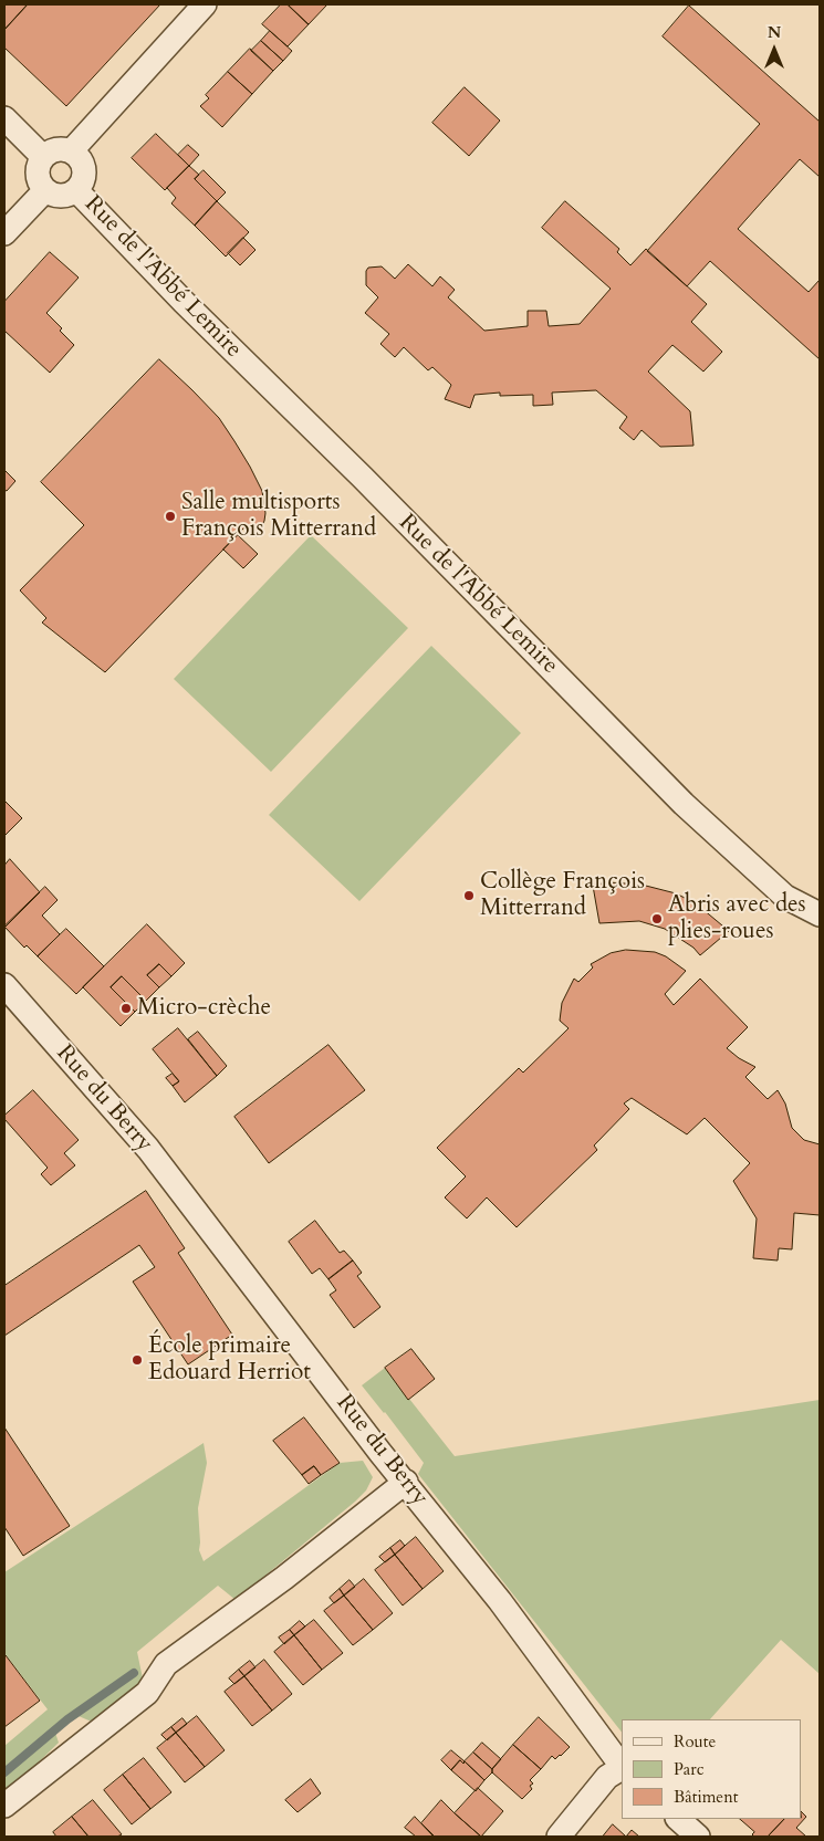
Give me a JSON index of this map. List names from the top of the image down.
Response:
{
  "streets": {
    "street": ["Rue de l'Abbé Lemire", "Rue du Berry"]
  },
  "places": [
    "Salle multisports François Mitterrand",
    "Collège François Mitterrand",
    "Abris avec des plies-roues",
    "Micro-crèche",
    "École primaire Edouard Herriot"
  ],
  "legend": ["Route", "Parc", "Bâtiment"],
  "north": "top"
}
